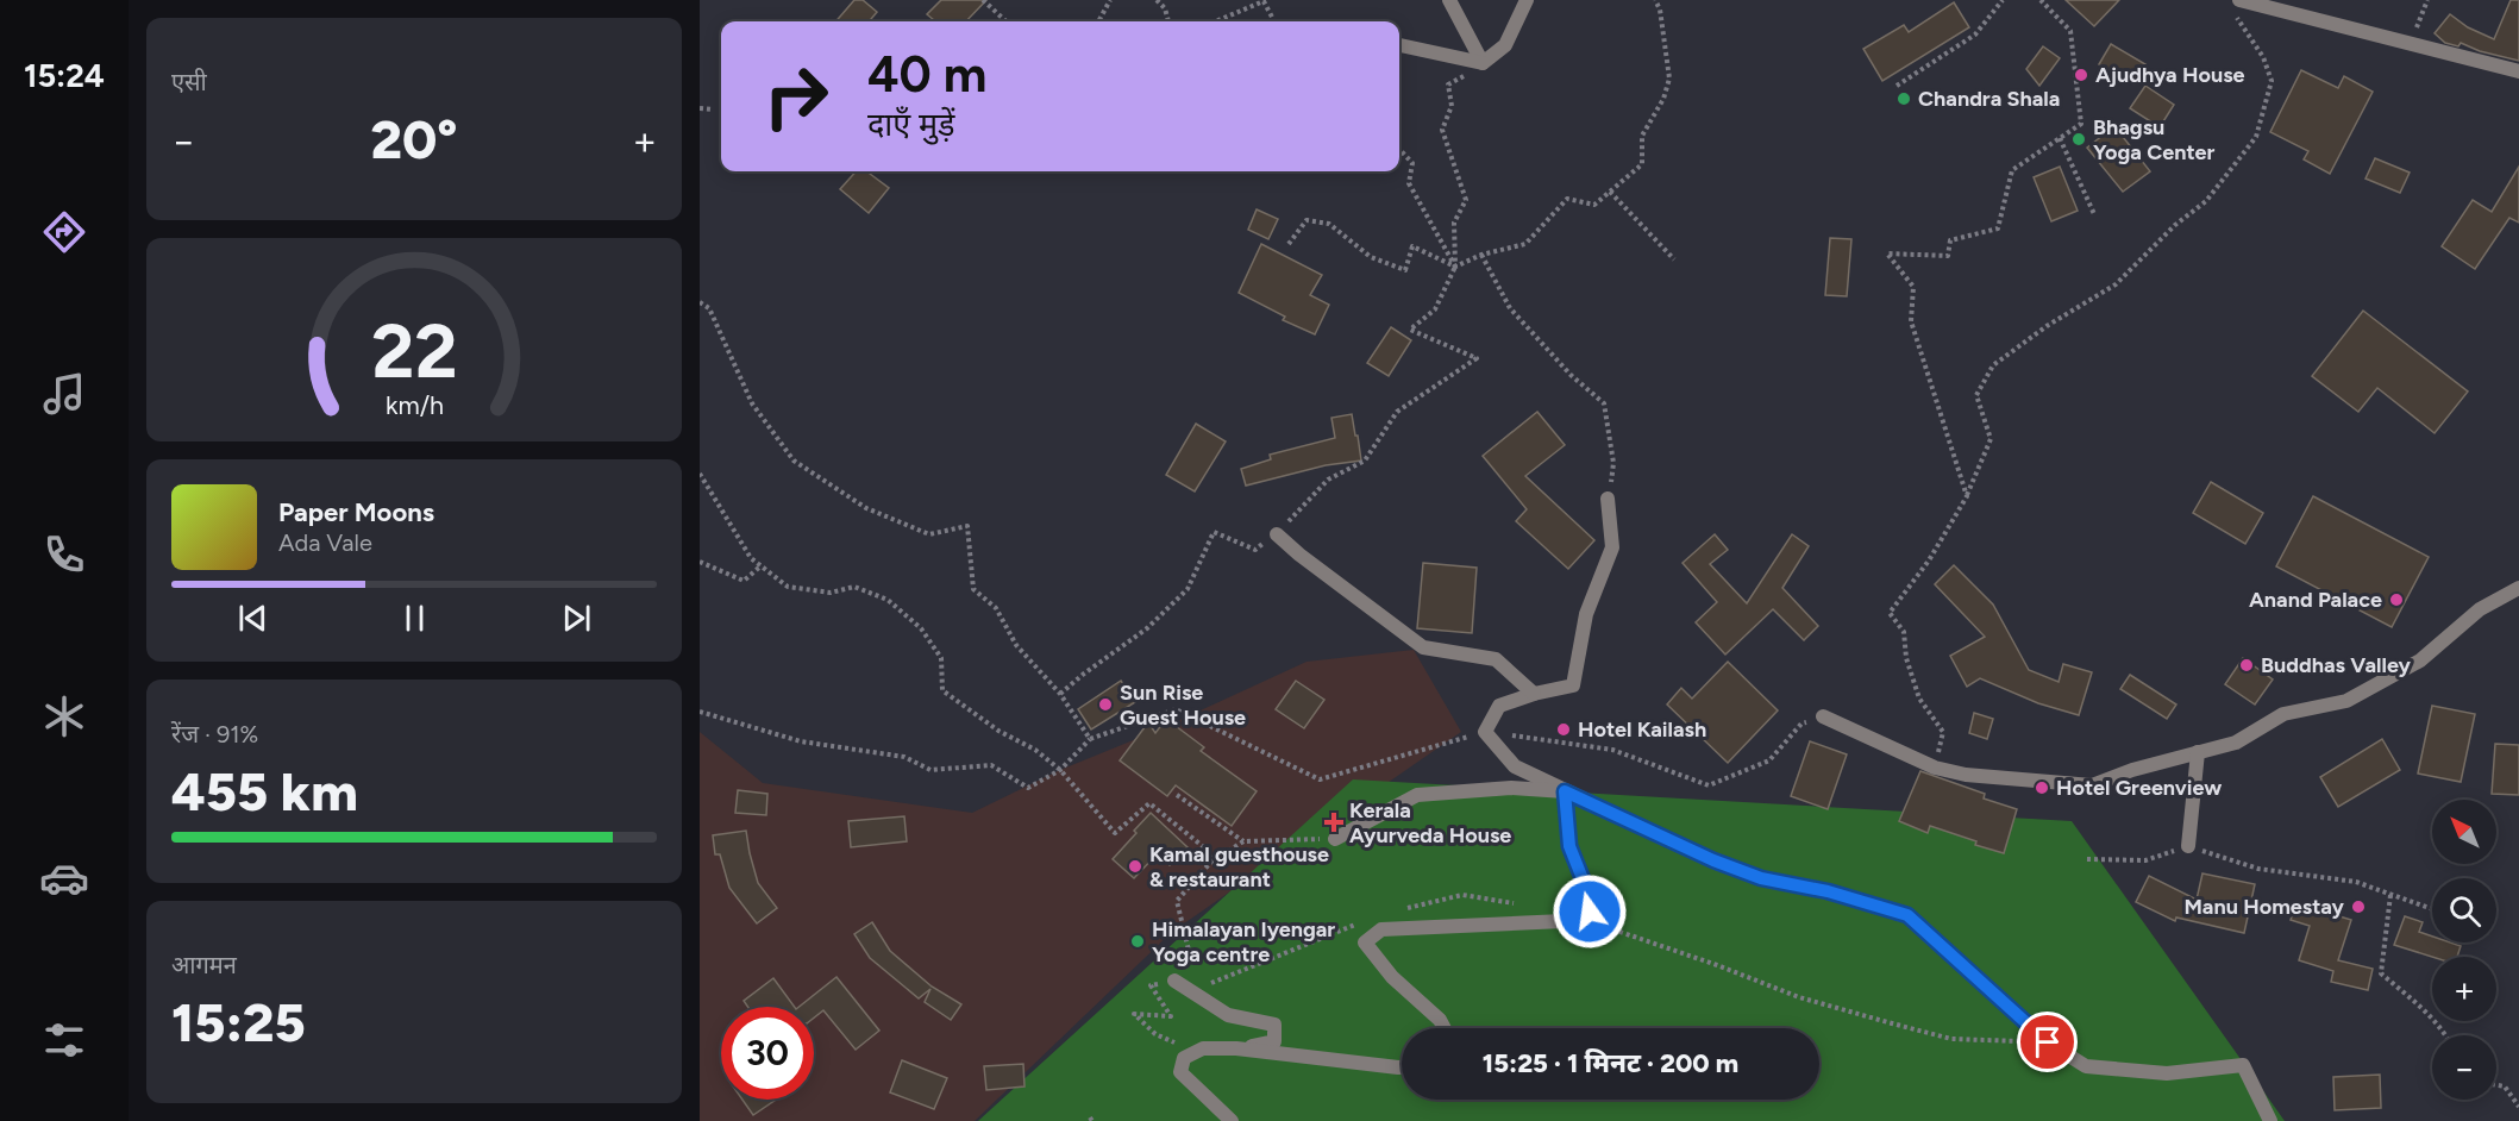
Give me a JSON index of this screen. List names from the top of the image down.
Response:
{
  "places": {
    "other": [
      "Ajudhya House",
      "Chandra Shala",
      "Bhagsu Yoga Center",
      "Anand Palace",
      "Buddhas Valley",
      "Sun Rise Guest House",
      "Hotel Kailash",
      "Hotel Greenview",
      "Kamal guesthouse & restaurant",
      "Manu Homestay",
      "Himalayan Iyengar Yoga centre"
    ],
    "health": ["Kerala Ayurveda House"]
  },
  "north": "top left",
  "page": {
    "tabs": "15:24",
    "tile": [
      "एसी",
      ["रेंज · 91%", "455 km"],
      ["आगमन", "15:25"]
    ],
    "turn": ["40 m", "दाएँ मुड़ें"],
    "heat": ["−", "20°", "+"],
    "song": ["Paper Moons", "Ada Vale"],
    "map_buttons": ["+", "−"],
    "limit": "30",
    "trip": "15:25 · 1 मिनट · 200 m",
    "gauge": ["22", "km/h"]
  }
}
